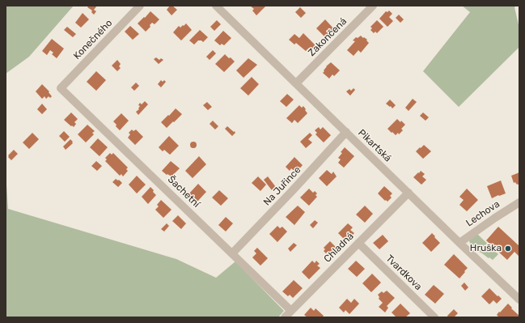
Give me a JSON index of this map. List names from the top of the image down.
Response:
{
  "streets": {
    "street": [
      "Zakončená",
      "Konečného",
      "Pikartská",
      "Na Juřince",
      "Šachetní",
      "Lechova",
      "Chladná",
      "Tvardkova"
    ]
  },
  "crossings": [
    ["Zakončená", "Pikartská"],
    ["Konečného", "Šachetní"],
    ["Pikartská", "Na Juřince"],
    ["Pikartská", "Lechova"],
    ["Pikartská", "Chladná"],
    ["Na Juřince", "Šachetní"],
    ["Šachetní", "Chladná"],
    ["Chladná", "Tvardkova"]
  ],
  "places": ["Hruška"]
}
